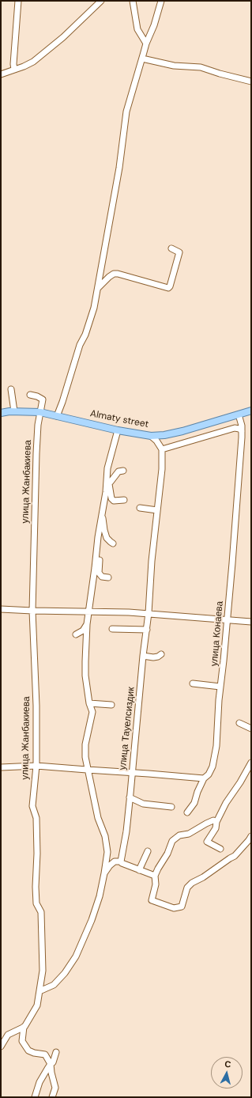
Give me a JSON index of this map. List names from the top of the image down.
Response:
{
  "streets": {
    "main road": ["Almaty street"],
    "street": ["улица Жанбакиева", "улица Конаева", "улица Тауелсиздик"]
  },
  "crossings": [
    ["Almaty street", "улица Жанбакиева"],
    ["Almaty street", "улица Конаева"]
  ],
  "north": "top"
}
